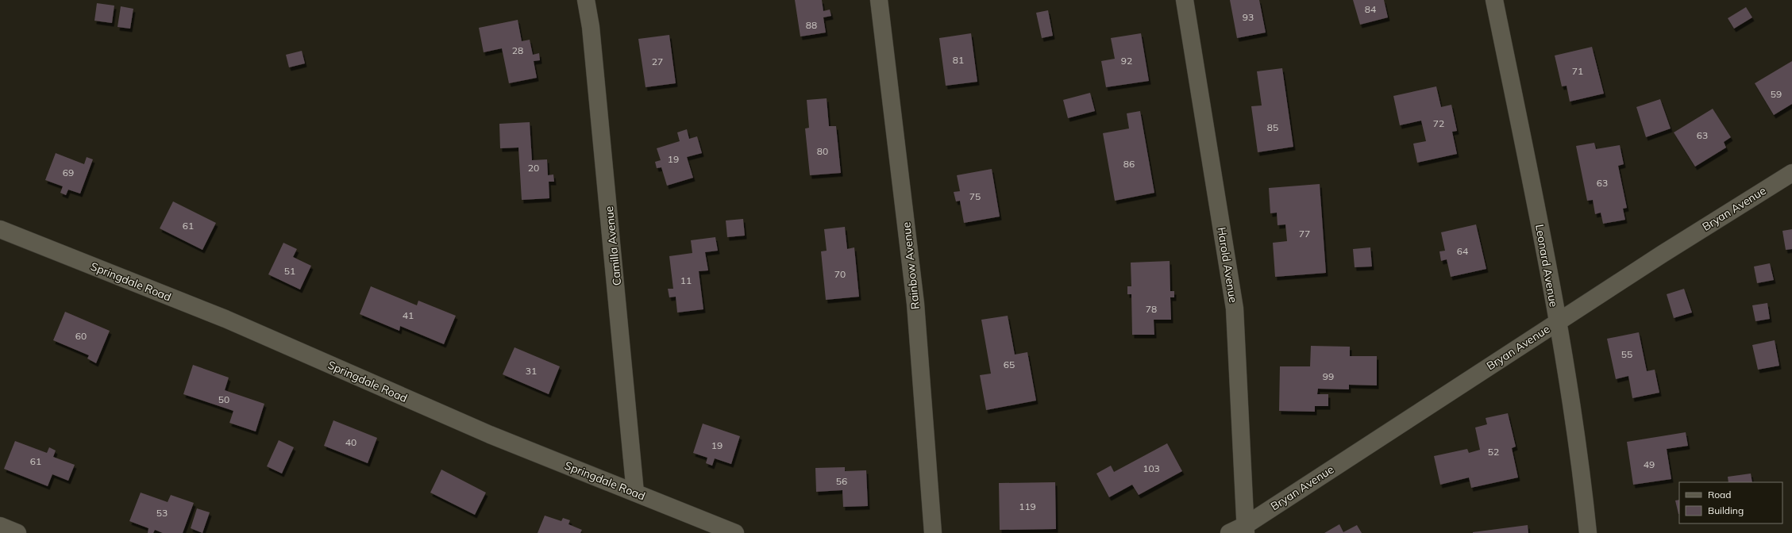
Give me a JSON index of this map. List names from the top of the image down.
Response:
{
  "streets": {
    "street": [
      "Bryan Avenue",
      "Camilla Avenue",
      "Harold Avenue",
      "Rainbow Avenue",
      "Leonard Avenue",
      "Springdale Road"
    ]
  },
  "crossings": [
    ["Bryan Avenue", "Harold Avenue"],
    ["Bryan Avenue", "Leonard Avenue"],
    ["Camilla Avenue", "Springdale Road"]
  ],
  "house_numbers": [
    "84",
    "93",
    "88",
    "28",
    "81",
    "92",
    "27",
    "71",
    "59",
    "72",
    "85",
    "63",
    "80",
    "19",
    "86",
    "20",
    "69",
    "63",
    "75",
    "61",
    "77",
    "64",
    "51",
    "70",
    "11",
    "78",
    "41",
    "60",
    "55",
    "65",
    "31",
    "99",
    "50",
    "40",
    "19",
    "52",
    "61",
    "49",
    "103",
    "56",
    "119",
    "53"
  ],
  "legend": ["Road", "Building"]
}
